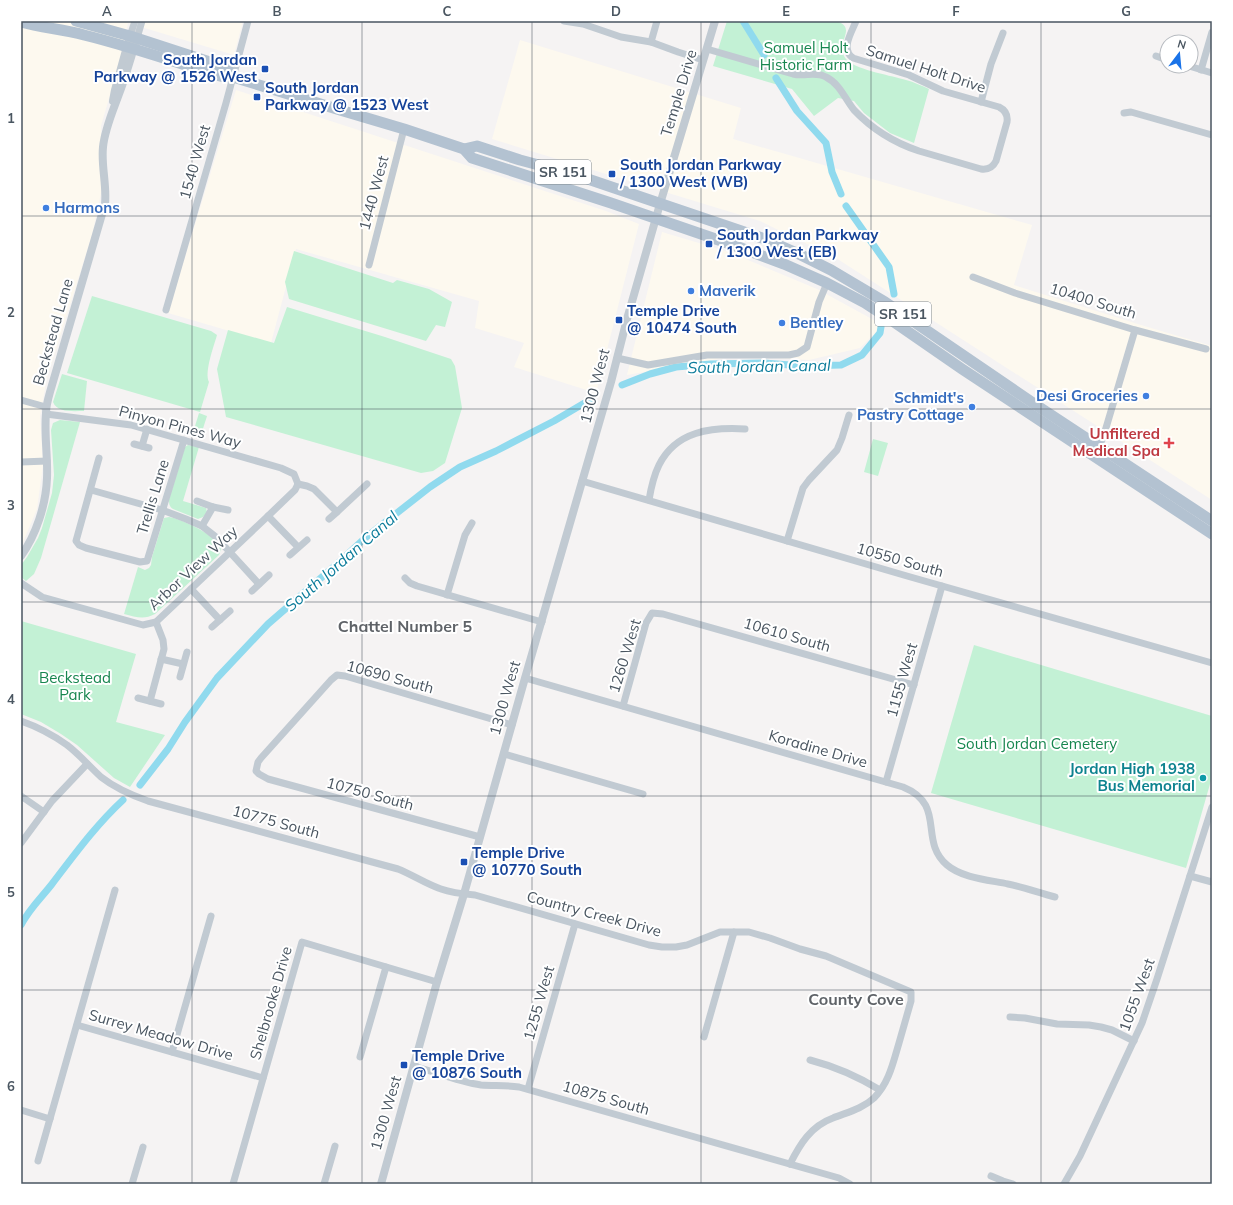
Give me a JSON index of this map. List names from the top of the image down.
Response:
{
  "streets": {
    "main road": ["SR 151"],
    "street": [
      "Samuel Holt Drive",
      "Temple Drive",
      "1540 West",
      "1440 West",
      "10400 South",
      "Beckstead Lane",
      "1300 West",
      "Pinyon Pines Way",
      "Trellis Lane",
      "10550 South",
      "Arbor View Way",
      "10610 South",
      "1260 West",
      "10690 South",
      "1155 West",
      "Koradine Drive",
      "10750 South",
      "10775 South",
      "Country Creek Drive",
      "1055 West",
      "Shelbrooke Drive",
      "1255 West",
      "Surrey Meadow Drive",
      "10875 South"
    ]
  },
  "crossings": [
    ["Samuel Holt Drive", "Temple Drive"],
    ["Temple Drive", "SR 151"],
    ["Temple Drive", "1300 West"],
    ["1540 West", "SR 151"],
    ["SR 151", "1440 West"],
    ["SR 151", "Beckstead Lane"],
    ["SR 151", "1300 West"],
    ["Beckstead Lane", "Pinyon Pines Way"],
    ["1300 West", "10550 South"],
    ["1300 West", "10690 South"],
    ["1300 West", "Koradine Drive"],
    ["1300 West", "10750 South"],
    ["1300 West", "10775 South"],
    ["1300 West", "Country Creek Drive"],
    ["1300 West", "Shelbrooke Drive"],
    ["1300 West", "10875 South"],
    ["Pinyon Pines Way", "Trellis Lane"],
    ["Pinyon Pines Way", "Arbor View Way"],
    ["10550 South", "1155 West"],
    ["10610 South", "1260 West"],
    ["10610 South", "1155 West"],
    ["1260 West", "Koradine Drive"],
    ["10690 South", "10750 South"],
    ["1155 West", "Koradine Drive"],
    ["10775 South", "Country Creek Drive"],
    ["Country Creek Drive", "1255 West"],
    ["Country Creek Drive", "10875 South"],
    ["Shelbrooke Drive", "Surrey Meadow Drive"],
    ["1255 West", "10875 South"]
  ],
  "districts": ["Chattel Number 5", "County Cove"],
  "water": ["South Jordan Canal"],
  "parks": ["Samuel Holt Historic Farm", "Beckstead Park", "South Jordan Cemetery"],
  "places": {
    "transit": [
      "South Jordan Parkway @ 1526 West",
      "South Jordan Parkway @ 1523 West",
      "South Jordan Parkway / 1300 West (WB)",
      "South Jordan Parkway / 1300 West (EB)",
      "Temple Drive @ 10474 South",
      "Temple Drive @ 10770 South",
      "Temple Drive @ 10876 South"
    ],
    "other": [
      "Harmons",
      "Maverik",
      "Bentley",
      "Desi Groceries",
      "Schmidt's Pastry Cottage",
      "Jordan High 1938 Bus Memorial"
    ],
    "health": ["Unfiltered Medical Spa"]
  },
  "north": "top",
  "grid": {
    "columns": [
      "A",
      "B",
      "C",
      "D",
      "E",
      "F",
      "G"
    ],
    "rows": [
      "1",
      "2",
      "3",
      "4",
      "5",
      "6"
    ]
  }
}
